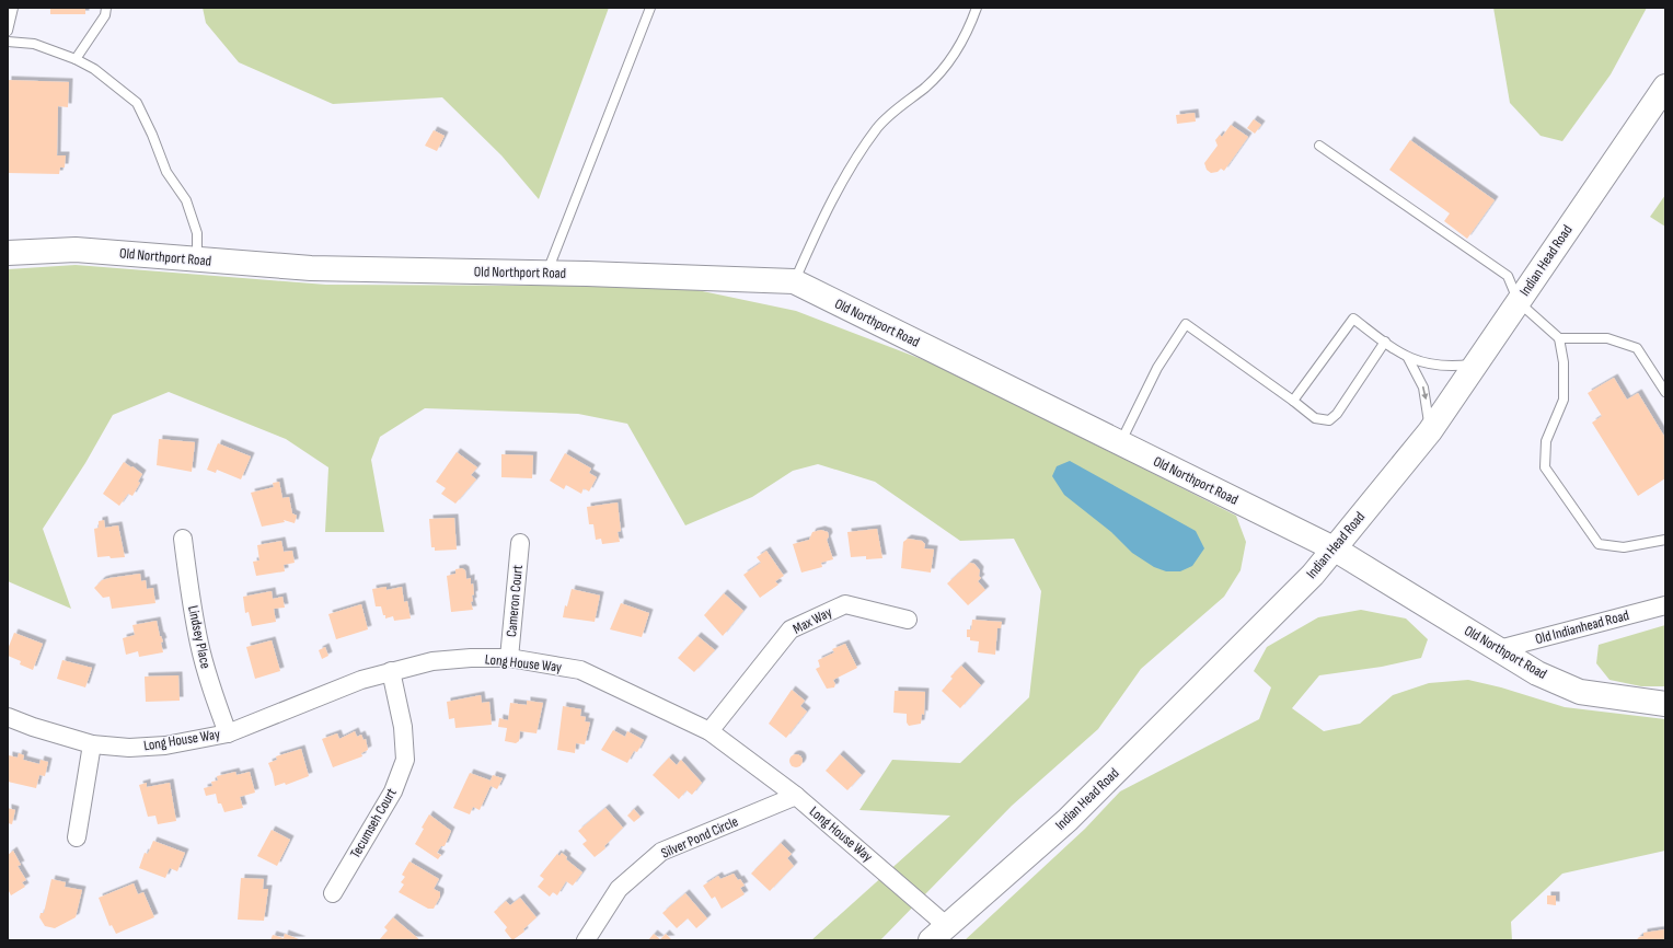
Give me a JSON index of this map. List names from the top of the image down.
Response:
{
  "streets": {
    "main road": ["Old Northport Road", "Indian Head Road"],
    "street": [
      "Cameron Court",
      "Max Way",
      "Old Indianhead Road",
      "Lindsey Place",
      "Long House Way",
      "Tecumseh Court",
      "Silver Pond Circle"
    ]
  },
  "crossings": [
    ["Old Northport Road", "Indian Head Road"],
    ["Old Northport Road", "Old Indianhead Road"],
    ["Indian Head Road", "Long House Way"],
    ["Cameron Court", "Long House Way"],
    ["Max Way", "Long House Way"],
    ["Lindsey Place", "Long House Way"],
    ["Long House Way", "Tecumseh Court"],
    ["Long House Way", "Silver Pond Circle"]
  ]
}
